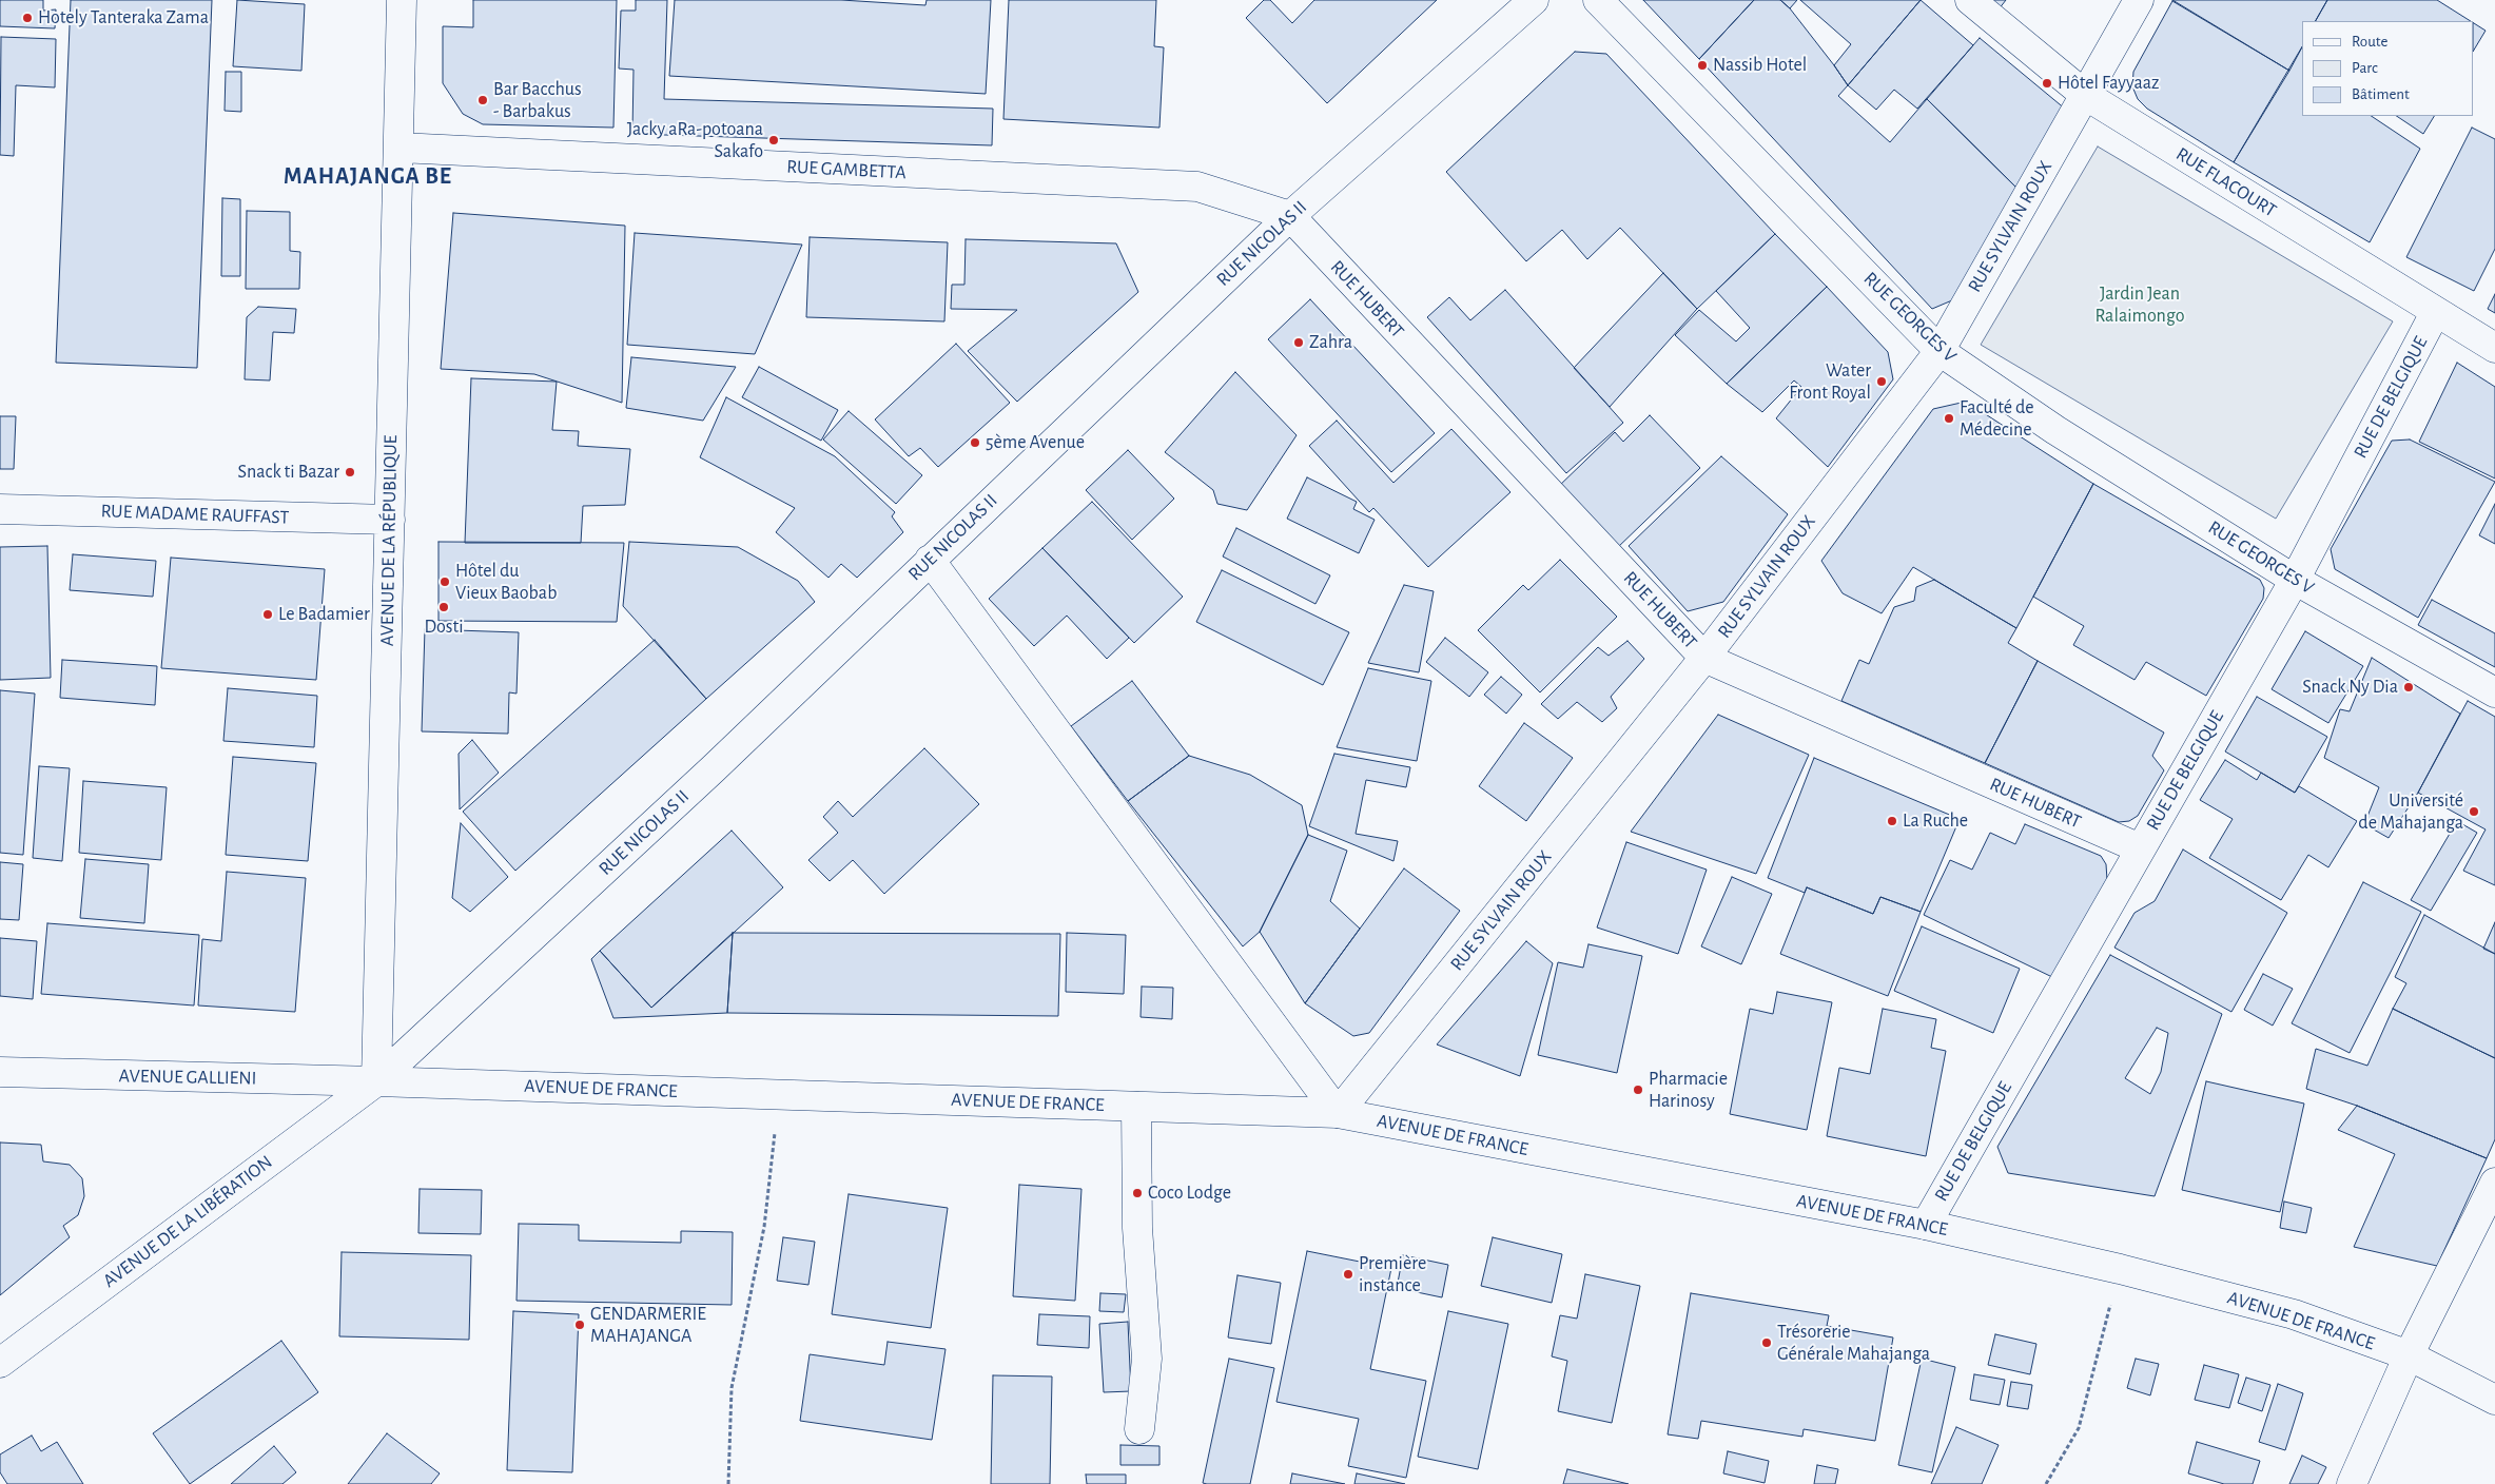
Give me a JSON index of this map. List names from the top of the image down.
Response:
{
  "streets": {
    "street": [
      "RUE GAMBETTA",
      "RUE FLACOURT",
      "RUE SYLVAIN ROUX",
      "RUE NICOLAS II",
      "RUE HUBERT",
      "RUE GEORGES V",
      "RUE DE BELGIQUE",
      "RUE MADAME RAUFFAST",
      "AVENUE DE LA RÉPUBLIQUE",
      "AVENUE GALLIENI",
      "AVENUE DE FRANCE",
      "AVENUE DE LA LIBÉRATION"
    ]
  },
  "crossings": [
    ["RUE GAMBETTA", "RUE NICOLAS II"],
    ["RUE GAMBETTA", "RUE HUBERT"],
    ["RUE GAMBETTA", "AVENUE DE LA RÉPUBLIQUE"],
    ["RUE FLACOURT", "RUE SYLVAIN ROUX"],
    ["RUE FLACOURT", "RUE DE BELGIQUE"],
    ["RUE SYLVAIN ROUX", "RUE HUBERT"],
    ["RUE SYLVAIN ROUX", "RUE GEORGES V"],
    ["RUE SYLVAIN ROUX", "AVENUE DE FRANCE"],
    ["RUE NICOLAS II", "RUE HUBERT"],
    ["RUE NICOLAS II", "AVENUE DE LA RÉPUBLIQUE"],
    ["RUE NICOLAS II", "AVENUE GALLIENI"],
    ["RUE NICOLAS II", "AVENUE DE FRANCE"],
    ["RUE NICOLAS II", "AVENUE DE LA LIBÉRATION"],
    ["RUE HUBERT", "RUE DE BELGIQUE"],
    ["RUE GEORGES V", "RUE DE BELGIQUE"],
    ["RUE DE BELGIQUE", "AVENUE DE FRANCE"],
    ["RUE MADAME RAUFFAST", "AVENUE DE LA RÉPUBLIQUE"],
    ["AVENUE DE LA RÉPUBLIQUE", "AVENUE GALLIENI"],
    ["AVENUE DE LA RÉPUBLIQUE", "AVENUE DE FRANCE"],
    ["AVENUE DE LA RÉPUBLIQUE", "AVENUE DE LA LIBÉRATION"],
    ["AVENUE GALLIENI", "AVENUE DE FRANCE"],
    ["AVENUE GALLIENI", "AVENUE DE LA LIBÉRATION"],
    ["AVENUE DE FRANCE", "AVENUE DE LA LIBÉRATION"]
  ],
  "districts": ["MAHAJANGA BE"],
  "parks": ["Jardin Jean Ralaimongo"],
  "places": [
    "Hotely Tanteraka Zama",
    "Nassib Hotel",
    "Hôtel Fayyaaz",
    "Bar Bacchus - Barbakus",
    "Jacky aRa-potoana Sakafo",
    "Zahra",
    "Water Front Royal",
    "Faculté de Médecine",
    "5ème Avenue",
    "Snack ti Bazar",
    "Hôtel du Vieux Baobab",
    "Dosti",
    "Le Badamier",
    "Snack Ny Dia",
    "Université de Mahajanga",
    "La Ruche",
    "Pharmacie Harinosy",
    "Coco Lodge",
    "Première instance",
    "GENDARMERIE MAHAJANGA",
    "Trésorerie Générale Mahajanga"
  ],
  "legend": ["Route", "Parc", "Bâtiment"]
}
